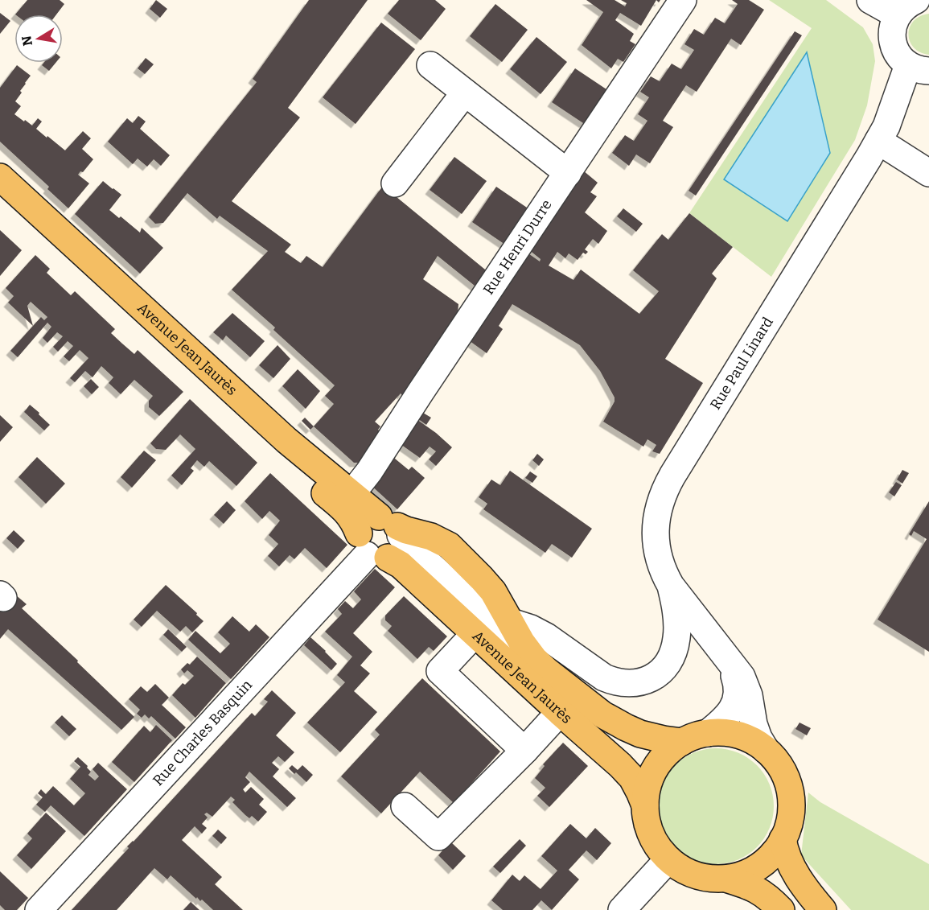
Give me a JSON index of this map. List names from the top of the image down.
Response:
{
  "streets": {
    "main road": ["Avenue Jean Jaurès"],
    "street": ["Rue Henri Durre", "Rue Paul Linard", "Rue Charles Basquin"]
  },
  "crossings": [
    ["Rue Henri Durre", "Avenue Jean Jaurès"],
    ["Avenue Jean Jaurès", "Rue Paul Linard"],
    ["Avenue Jean Jaurès", "Rue Charles Basquin"]
  ],
  "north": "left"
}
